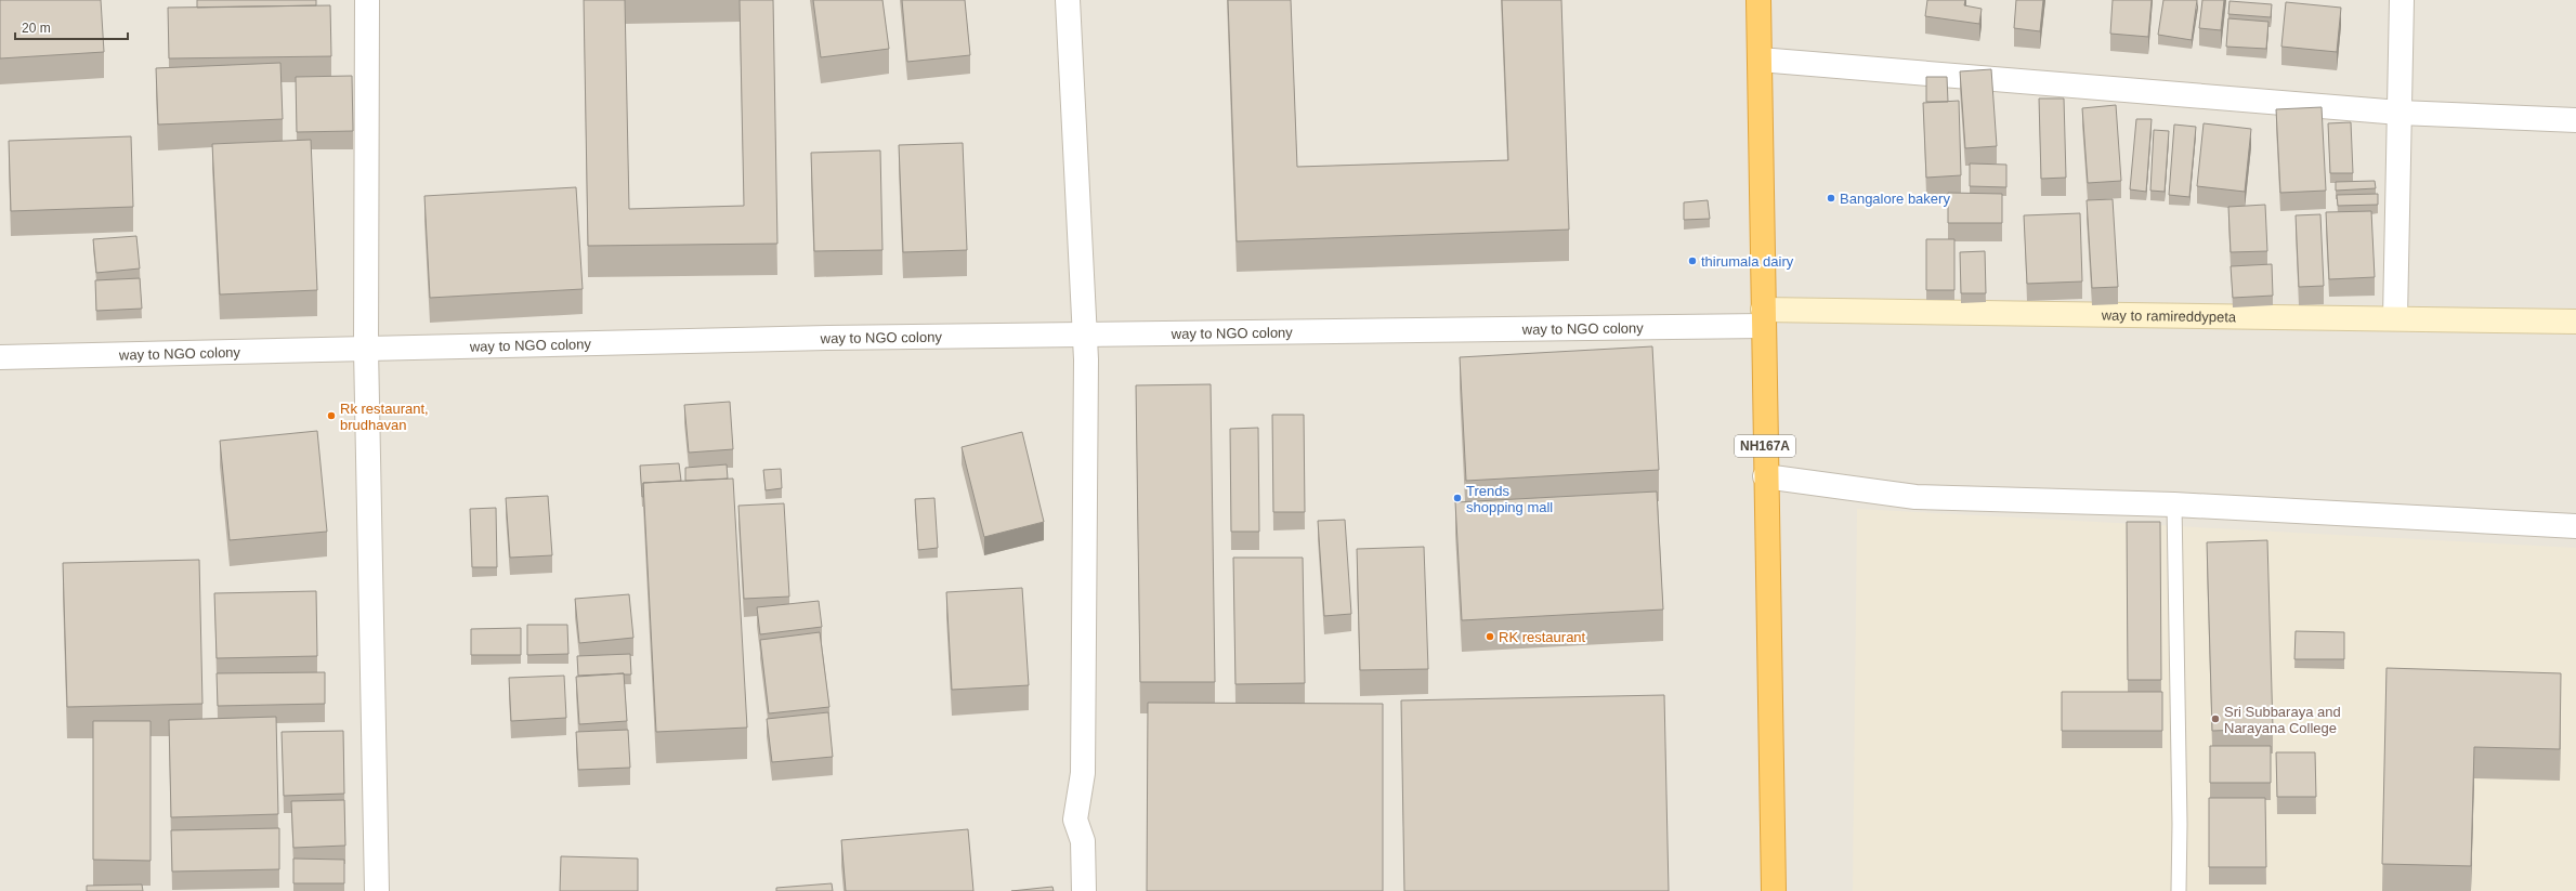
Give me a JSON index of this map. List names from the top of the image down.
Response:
{
  "streets": {
    "highway": ["NH167A"],
    "street": ["way to ramireddypeta", "way to NGO colony"]
  },
  "crossings": [
    ["way to ramireddypeta", "way to NGO colony"],
    ["way to ramireddypeta", "NH167A"],
    ["way to NGO colony", "NH167A"]
  ],
  "places": [
    "Bangalore bakery",
    "thirumala dairy",
    "Rk restaurant, brudhavan",
    "Trends shopping mall",
    "RK restaurant",
    "Sri Subbaraya and Narayana College"
  ],
  "scale_bar": "20 m"
}
